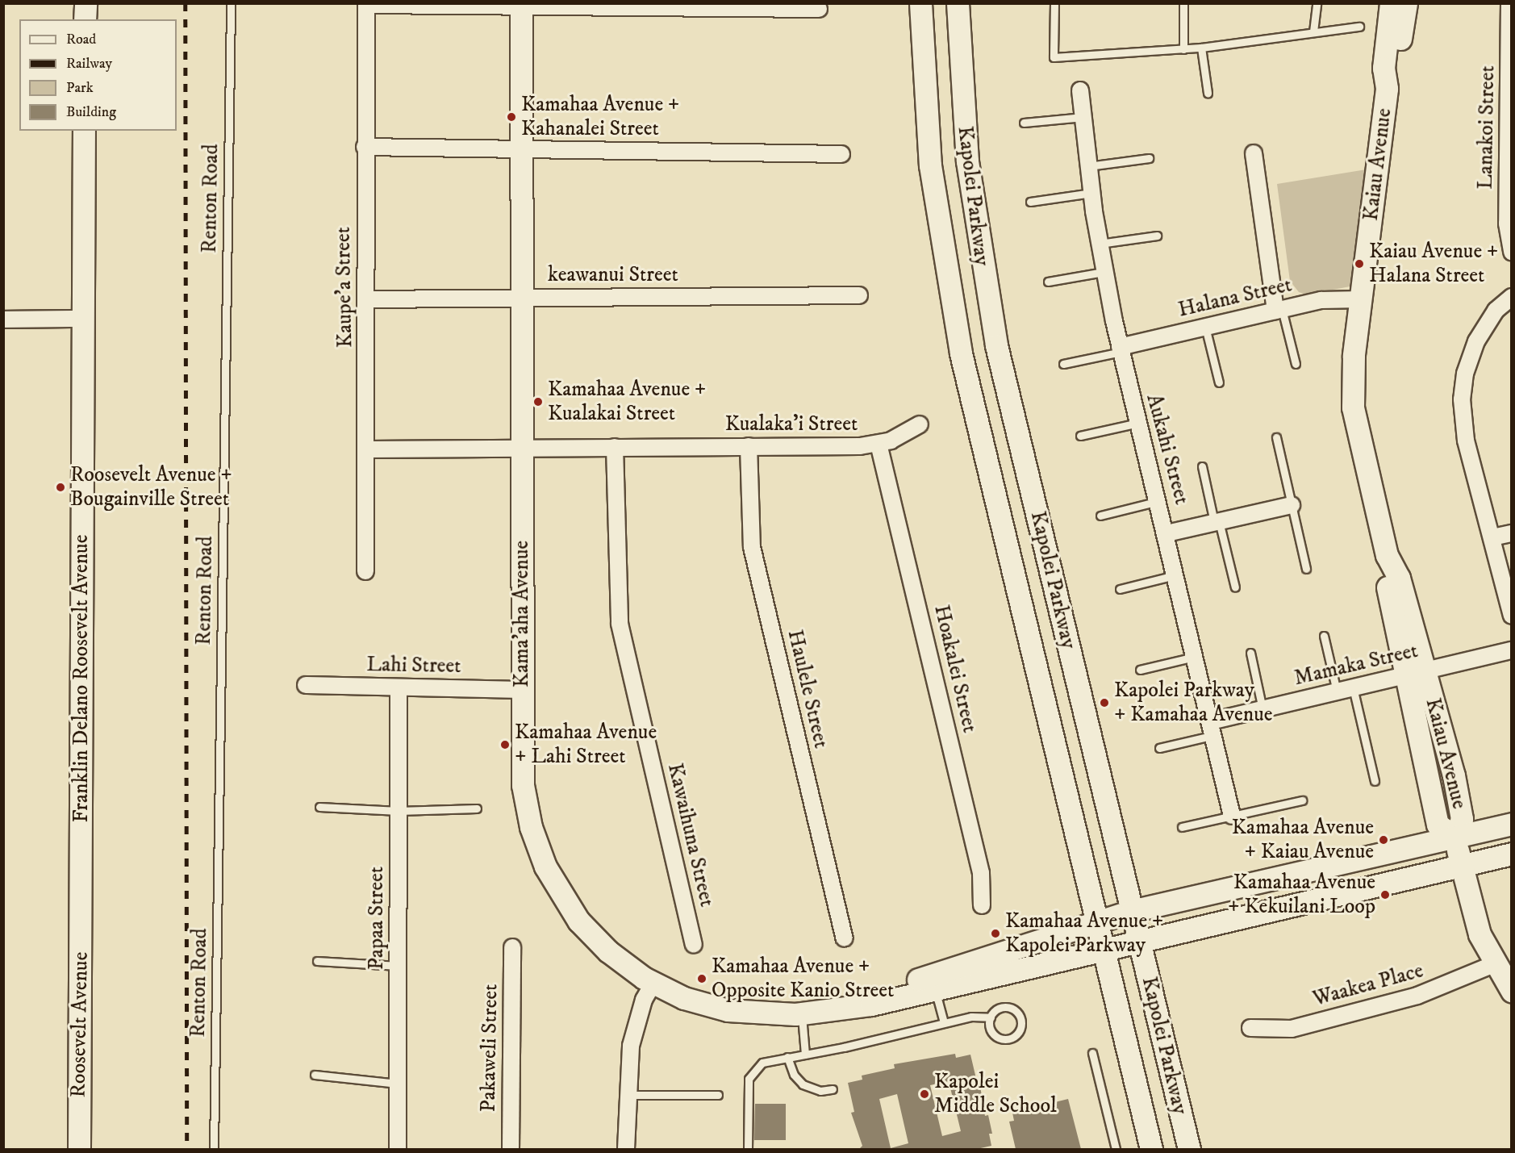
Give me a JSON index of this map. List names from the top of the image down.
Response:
{
  "streets": {
    "street": [
      "Lanakoi Street",
      "Kaiau Avenue",
      "Kapolei Parkway",
      "keawanui Street",
      "Kaupe'a Street",
      "Halana Street",
      "Kualaka'i Street",
      "Aukahi Street",
      "Kama'aha Avenue",
      "Mamaka Street",
      "Lahi Street",
      "Hoakalei Street",
      "Franklin Delano Roosevelt Avenue",
      "Haulele Street",
      "Kawaihuna Street",
      "Papaa Street",
      "Waakea Place",
      "Roosevelt Avenue",
      "Pakaweli Street"
    ],
    "lane": ["Renton Road"]
  },
  "crossings": [
    ["Kaiau Avenue", "Halana Street"],
    ["Kaiau Avenue", "Kama'aha Avenue"],
    ["Kaiau Avenue", "Mamaka Street"],
    ["Kapolei Parkway", "Kama'aha Avenue"],
    ["keawanui Street", "Kaupe'a Street"],
    ["keawanui Street", "Kama'aha Avenue"],
    ["Kaupe'a Street", "Kualaka'i Street"],
    ["Halana Street", "Aukahi Street"],
    ["Kualaka'i Street", "Kama'aha Avenue"],
    ["Kualaka'i Street", "Hoakalei Street"],
    ["Kualaka'i Street", "Haulele Street"],
    ["Kualaka'i Street", "Kawaihuna Street"],
    ["Aukahi Street", "Mamaka Street"],
    ["Kama'aha Avenue", "Lahi Street"],
    ["Lahi Street", "Papaa Street"],
    ["Franklin Delano Roosevelt Avenue", "Roosevelt Avenue"]
  ],
  "places": [
    "Kamahaa Avenue + Kahanalei Street",
    "Kaiau Avenue + Halana Street",
    "Kamahaa Avenue + Kualakai Street",
    "Roosevelt Avenue + Bougainville Street",
    "Kapolei Parkway + Kamahaa Avenue",
    "Kamahaa Avenue + Lahi Street",
    "Kamahaa Avenue + Kaiau Avenue",
    "Kamahaa Avenue + Kekuilani Loop",
    "Kamahaa Avenue + Kapolei Parkway",
    "Kamahaa Avenue + Opposite Kanio Street",
    "Kapolei Middle School"
  ],
  "legend": [
    "Road",
    "Railway",
    "Park",
    "Building"
  ]
}
